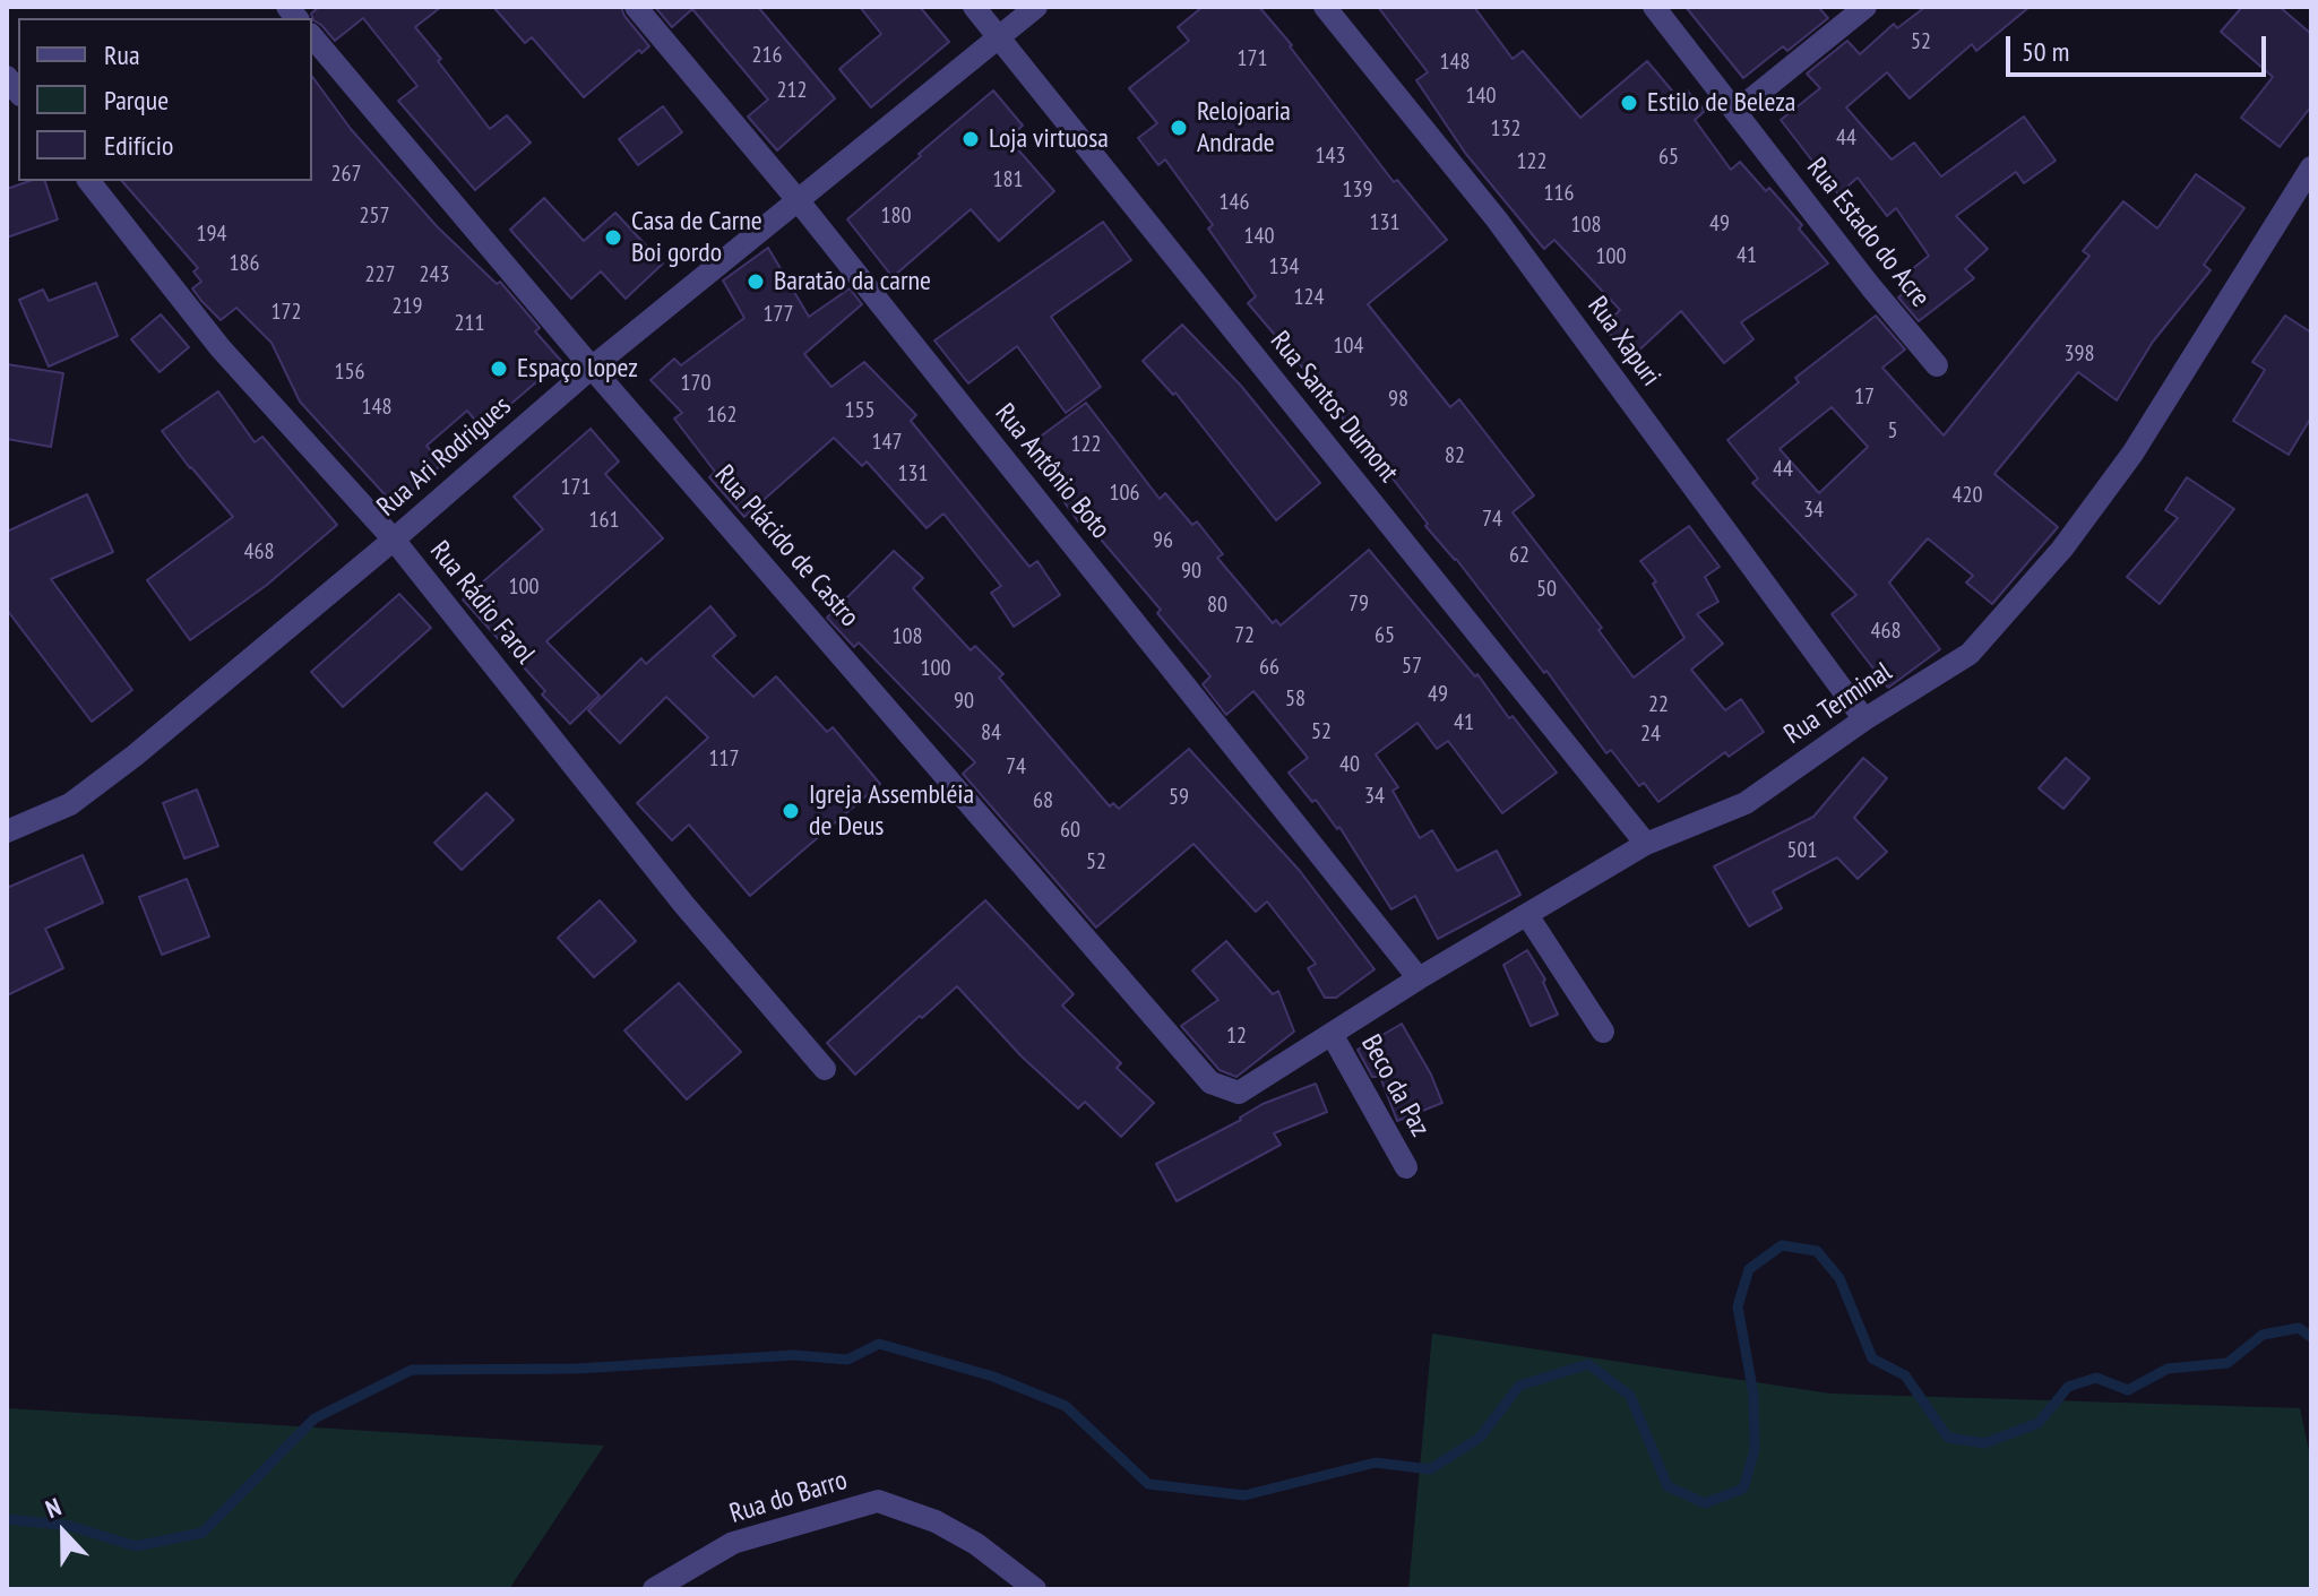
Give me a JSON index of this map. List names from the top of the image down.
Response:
{
  "streets": {
    "street": [
      "Rua Estado do Acre",
      "Rua Xapuri",
      "Rua Santos Dumont",
      "Rua Ari Rodrigues",
      "Rua Antônio Boto",
      "Rua Plácido de Castro",
      "Rua Rádio Farol",
      "Rua Terminal",
      "Beco da Paz",
      "Rua do Barro"
    ]
  },
  "crossings": [
    ["Rua Xapuri", "Rua Terminal"],
    ["Rua Santos Dumont", "Rua Ari Rodrigues"],
    ["Rua Santos Dumont", "Rua Terminal"],
    ["Rua Ari Rodrigues", "Rua Antônio Boto"],
    ["Rua Ari Rodrigues", "Rua Plácido de Castro"],
    ["Rua Ari Rodrigues", "Rua Rádio Farol"],
    ["Rua Antônio Boto", "Rua Terminal"],
    ["Rua Plácido de Castro", "Rua Terminal"],
    ["Rua Terminal", "Beco da Paz"]
  ],
  "places": [
    "Estilo de Beleza",
    "Relojoaria Andrade",
    "Loja virtuosa",
    "Casa de Carne Boi gordo",
    "Baratão da carne",
    "Espaço lopez",
    "Igreja Assembléia de Deus"
  ],
  "house_numbers": [
    "52",
    "216",
    "171",
    "148",
    "212",
    "140",
    "132",
    "44",
    "143",
    "65",
    "122",
    "267",
    "181",
    "139",
    "116",
    "146",
    "257",
    "180",
    "131",
    "49",
    "108",
    "194",
    "140",
    "41",
    "100",
    "186",
    "134",
    "227",
    "243",
    "124",
    "219",
    "172",
    "177",
    "211",
    "104",
    "398",
    "156",
    "170",
    "17",
    "98",
    "148",
    "155",
    "162",
    "5",
    "147",
    "122",
    "82",
    "44",
    "131",
    "171",
    "106",
    "420",
    "34",
    "74",
    "161",
    "96",
    "468",
    "62",
    "90",
    "100",
    "50",
    "79",
    "80",
    "468",
    "72",
    "65",
    "108",
    "57",
    "66",
    "100",
    "49",
    "58",
    "90",
    "22",
    "41",
    "52",
    "84",
    "24",
    "117",
    "40",
    "74",
    "34",
    "59",
    "68",
    "60",
    "501",
    "52",
    "12"
  ],
  "legend": ["Rua", "Parque", "Edifício"],
  "scale_bar": "50 m",
  "north": "top"
}
